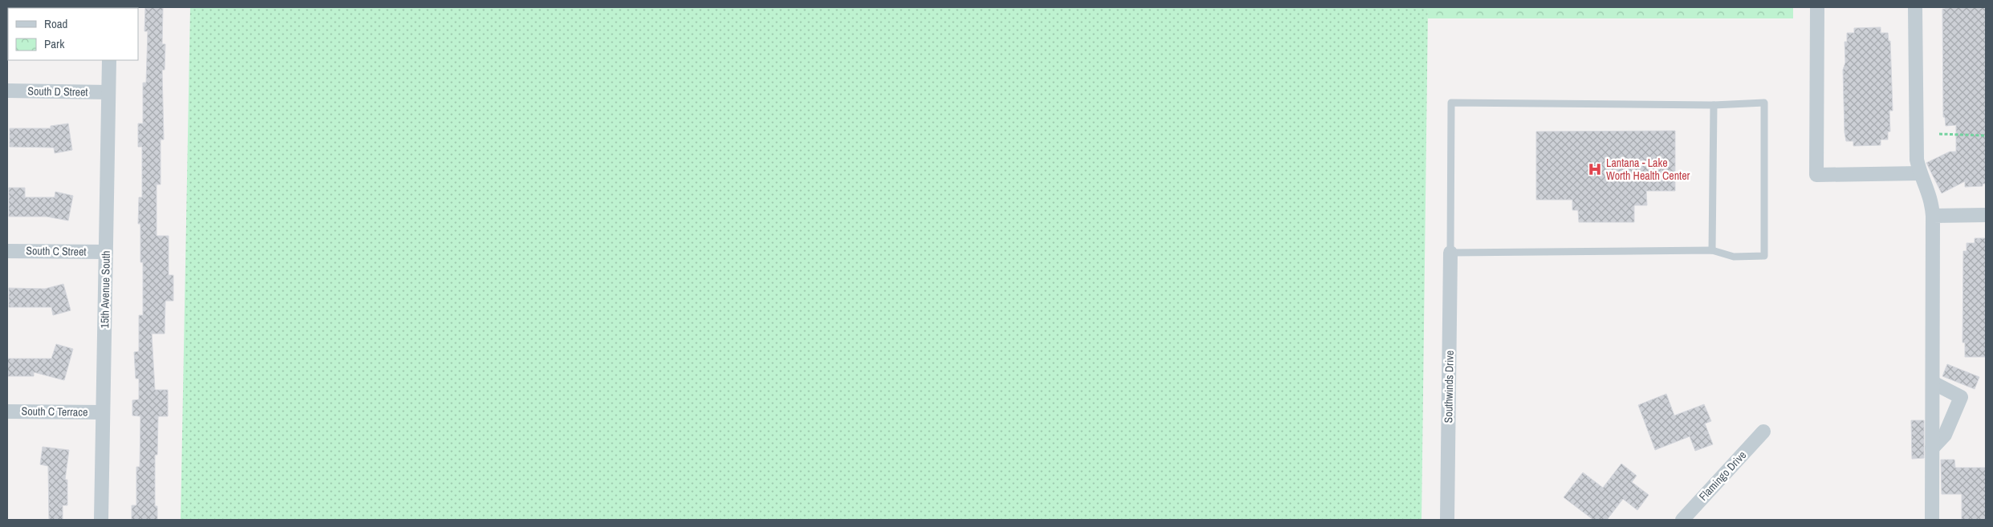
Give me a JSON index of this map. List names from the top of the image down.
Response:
{
  "streets": {
    "street": [
      "South D Street",
      "South C Street",
      "15th Avenue South",
      "Southwinds Drive",
      "South C Terrace",
      "Flamingo Drive"
    ]
  },
  "crossings": [
    ["South D Street", "15th Avenue South"],
    ["South C Street", "15th Avenue South"],
    ["15th Avenue South", "South C Terrace"]
  ],
  "places": {
    "hospital": ["Lantana - Lake Worth Health Center"]
  },
  "legend": ["Road", "Park"]
}
